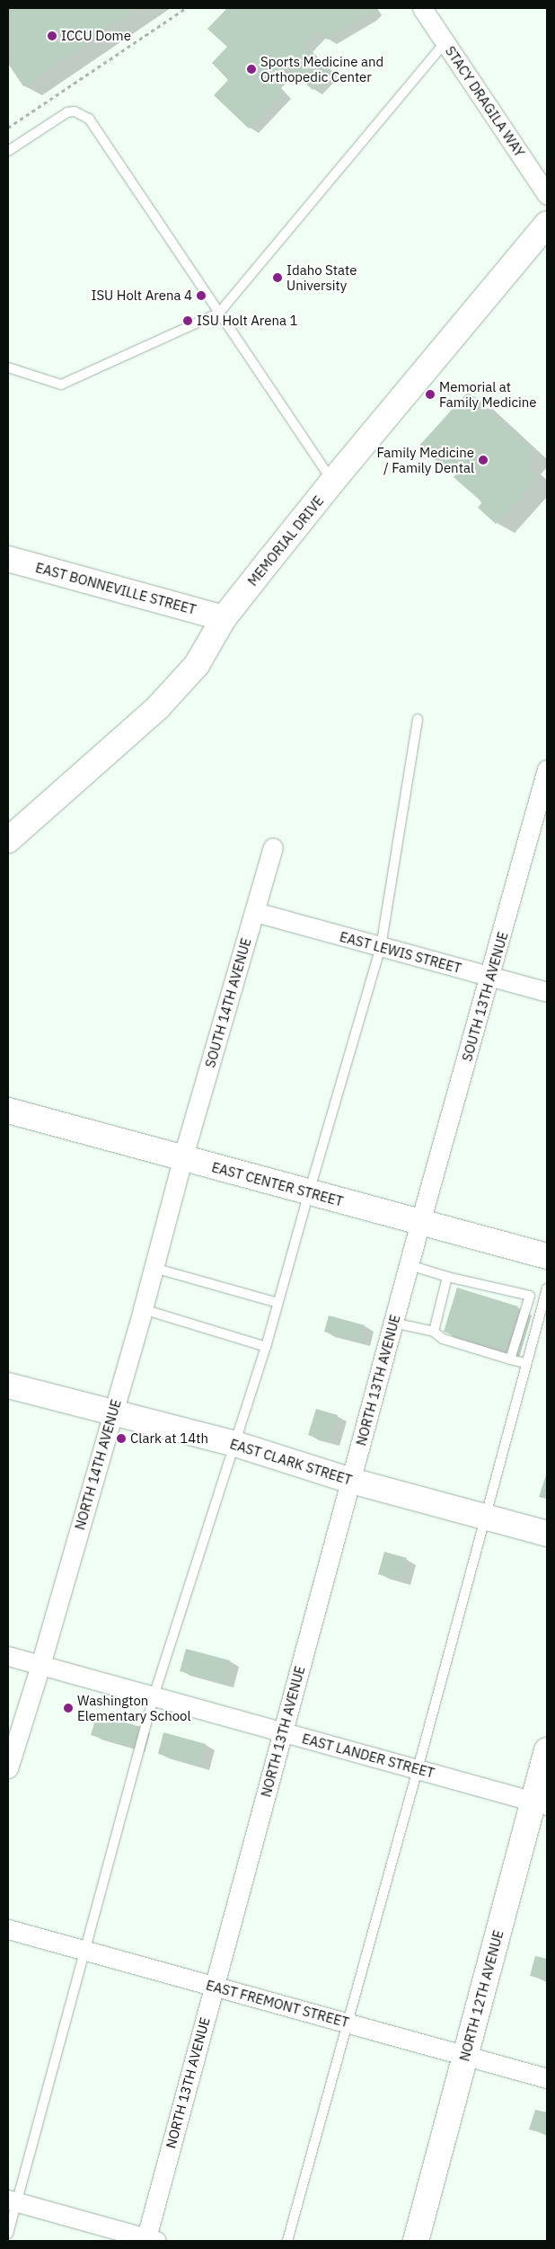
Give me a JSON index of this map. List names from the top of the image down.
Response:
{
  "streets": {
    "street": [
      "STACY DRAGILA WAY",
      "MEMORIAL DRIVE",
      "EAST BONNEVILLE STREET",
      "EAST LEWIS STREET",
      "SOUTH 13TH AVENUE",
      "SOUTH 14TH AVENUE",
      "EAST CENTER STREET",
      "NORTH 13TH AVENUE",
      "EAST CLARK STREET",
      "NORTH 14TH AVENUE",
      "EAST LANDER STREET",
      "NORTH 12TH AVENUE",
      "EAST FREMONT STREET"
    ]
  },
  "crossings": [
    ["MEMORIAL DRIVE", "EAST BONNEVILLE STREET"],
    ["EAST LEWIS STREET", "SOUTH 13TH AVENUE"],
    ["EAST LEWIS STREET", "SOUTH 14TH AVENUE"],
    ["SOUTH 13TH AVENUE", "EAST CENTER STREET"],
    ["SOUTH 13TH AVENUE", "NORTH 13TH AVENUE"],
    ["SOUTH 14TH AVENUE", "EAST CENTER STREET"],
    ["SOUTH 14TH AVENUE", "NORTH 14TH AVENUE"],
    ["EAST CENTER STREET", "NORTH 13TH AVENUE"],
    ["EAST CENTER STREET", "NORTH 14TH AVENUE"],
    ["NORTH 13TH AVENUE", "EAST CLARK STREET"],
    ["NORTH 13TH AVENUE", "EAST LANDER STREET"],
    ["NORTH 13TH AVENUE", "EAST FREMONT STREET"],
    ["EAST CLARK STREET", "NORTH 14TH AVENUE"],
    ["NORTH 14TH AVENUE", "EAST LANDER STREET"],
    ["EAST LANDER STREET", "NORTH 12TH AVENUE"],
    ["NORTH 12TH AVENUE", "EAST FREMONT STREET"]
  ],
  "places": [
    "ICCU Dome",
    "Sports Medicine and Orthopedic Center",
    "Idaho State University",
    "ISU Holt Arena 4",
    "ISU Holt Arena 1",
    "Memorial at Family Medicine",
    "Family Medicine / Family Dental",
    "Clark at 14th",
    "Washington Elementary School"
  ]
}
